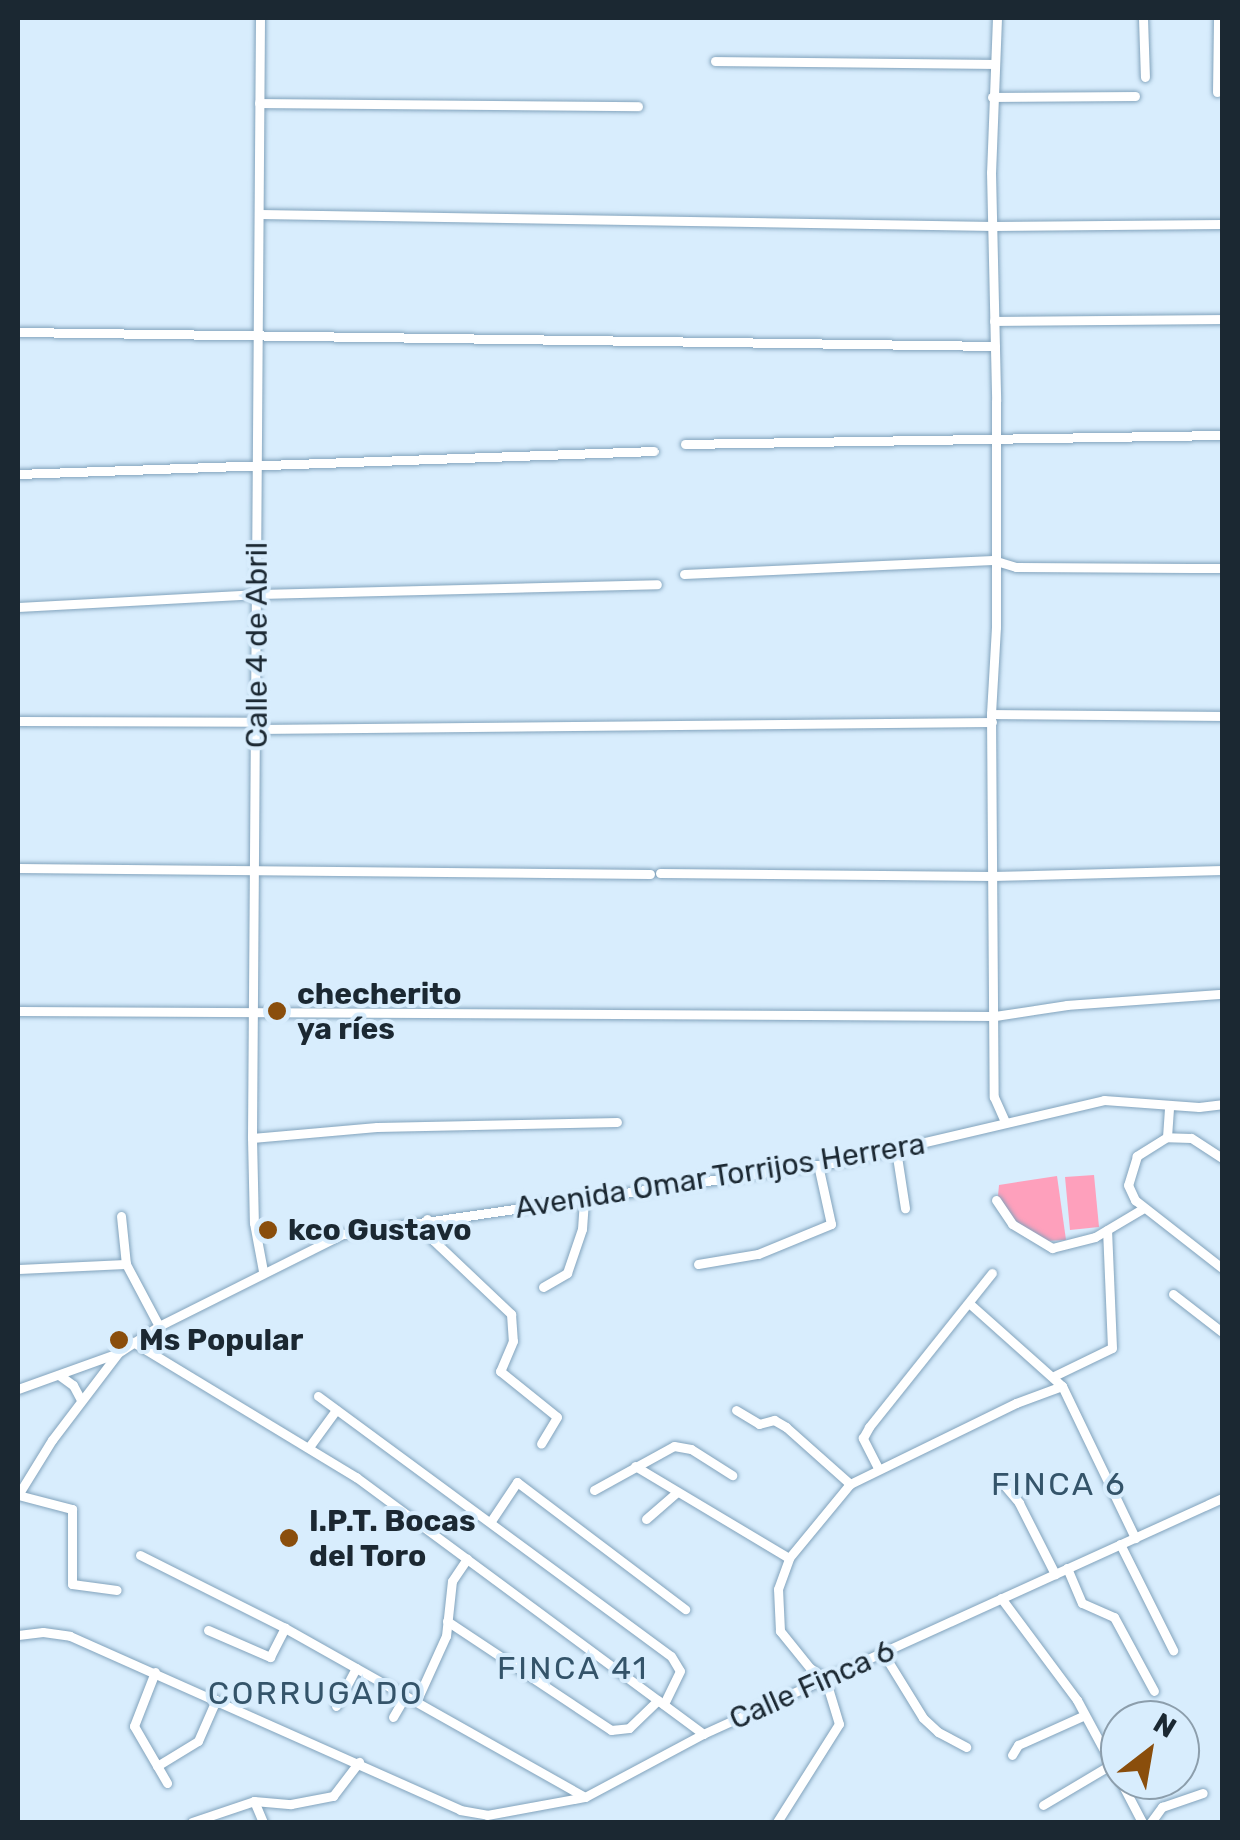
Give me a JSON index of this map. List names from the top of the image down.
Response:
{
  "streets": {
    "street": ["Calle 4 de Abril", "Avenida Omar Torrijos Herrera", "Calle Finca 6"]
  },
  "crossings": [
    ["Calle 4 de Abril", "Avenida Omar Torrijos Herrera"],
    ["Avenida Omar Torrijos Herrera", "Calle Finca 6"]
  ],
  "districts": ["FINCA 6", "FINCA 41", "CORRUGADO"],
  "places": [
    "checherito ya ríes",
    "kco Gustavo",
    "Ms Popular",
    "I.P.T. Bocas del Toro"
  ],
  "north": "top right"
}
